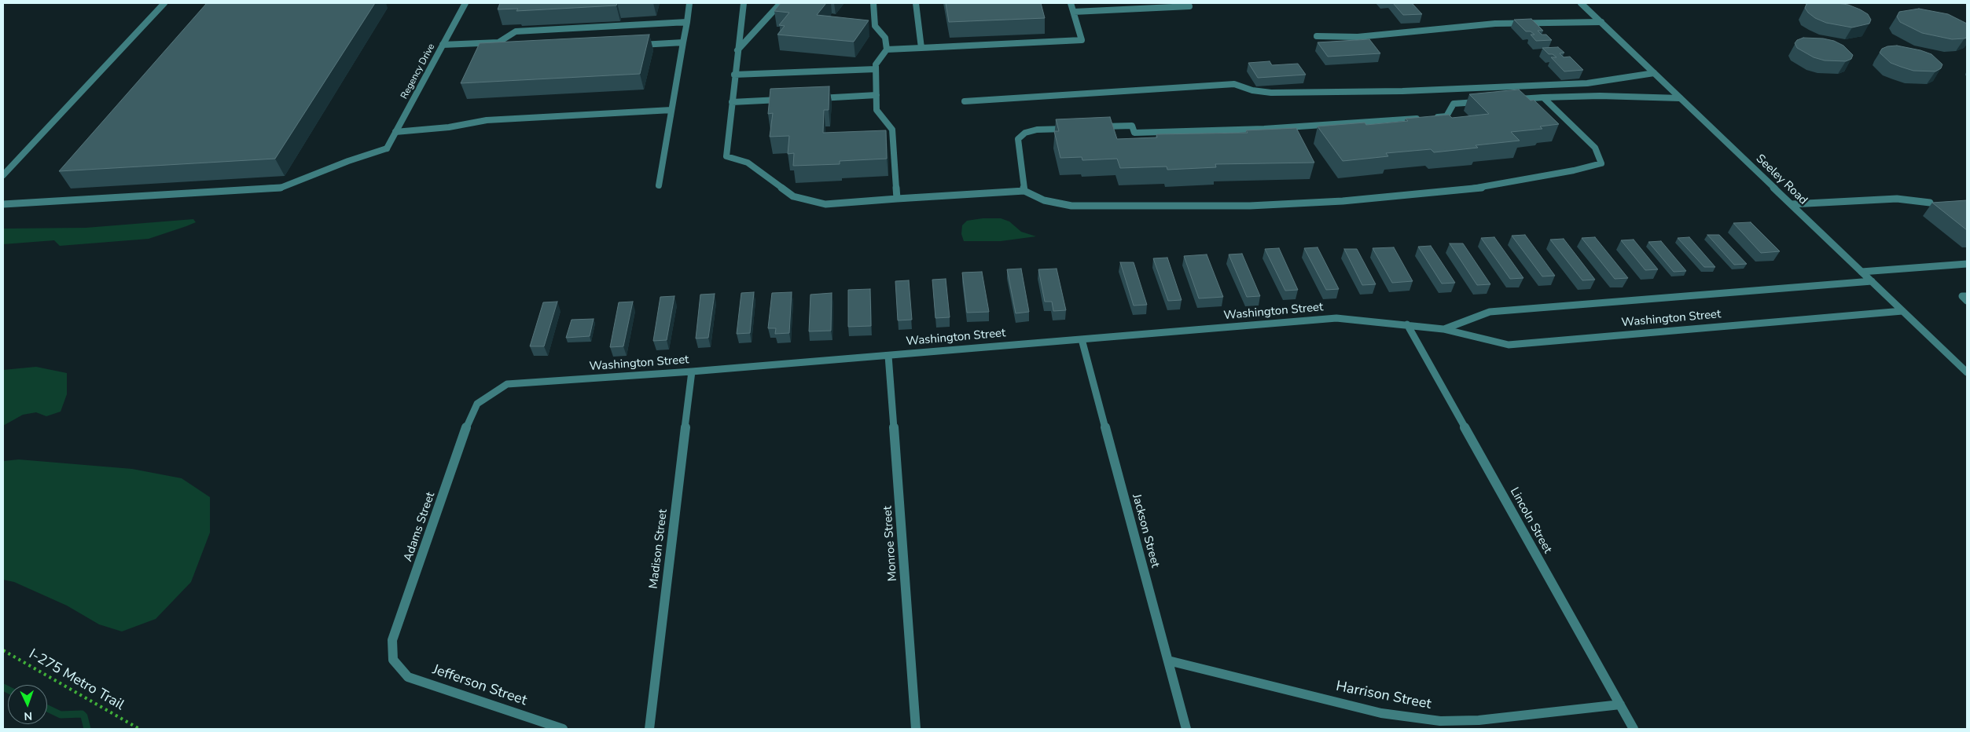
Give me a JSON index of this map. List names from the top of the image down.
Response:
{
  "streets": {
    "street": [
      "Regency Drive",
      "Seeley Road",
      "Washington Street",
      "Lincoln Street",
      "Adams Street",
      "Jackson Street",
      "Monroe Street",
      "Madison Street",
      "Jefferson Street",
      "Harrison Street"
    ],
    "path": ["I-275 Metro Trail"]
  },
  "crossings": [
    ["Seeley Road", "Washington Street"],
    ["Washington Street", "Lincoln Street"],
    ["Washington Street", "Adams Street"],
    ["Washington Street", "Jackson Street"],
    ["Washington Street", "Monroe Street"],
    ["Washington Street", "Madison Street"],
    ["Lincoln Street", "Harrison Street"],
    ["Adams Street", "Jefferson Street"],
    ["Jackson Street", "Harrison Street"]
  ],
  "north": "bottom"
}
